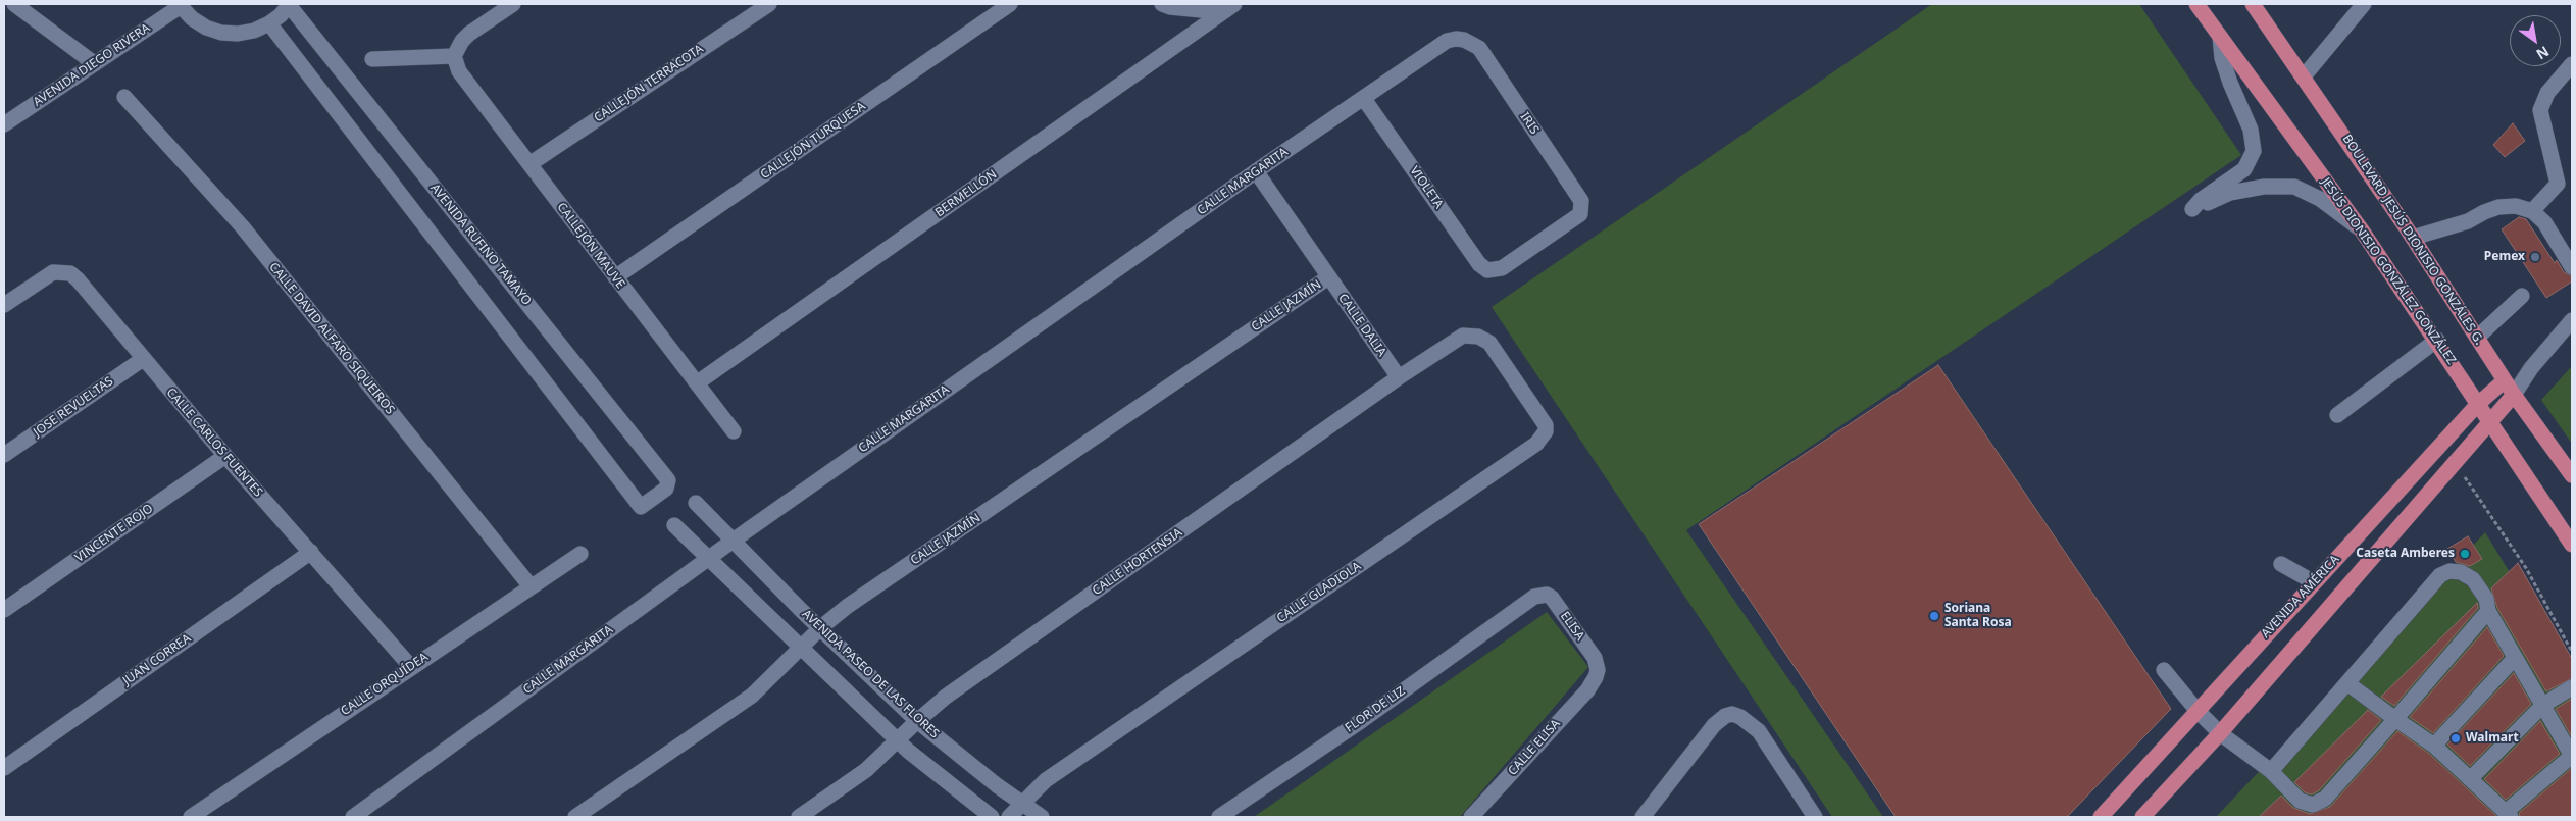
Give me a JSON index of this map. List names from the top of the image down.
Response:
{
  "streets": {
    "main road": ["BOULEVARD JESÚS DIONISIO GONZÁLES G.", "JESÚS DIONISIO GONZÁLEZ GONZÁLEZ", "AVENIDA AMÉRICA"],
    "street": [
      "AVENIDA DIEGO RIVERA",
      "CALLEJÓN TERRACOTA",
      "IRIS",
      "CALLEJÓN TURQUESA",
      "CALLE MARGARITA",
      "VIOLETA",
      "BERMELLÓN",
      "AVENIDA RUFINO TAMAYO",
      "CALLEJÓN MAUVE",
      "CALLE JAZMÍN",
      "CALLE DALIA",
      "CALLE DAVID ALFARO SIQUEIROS",
      "JOSE REVUELTAS",
      "CALLE CARLOS FUENTES",
      "VINCENTE ROJO",
      "CALLE HORTENSIA",
      "CALLE GLADIOLA",
      "ELISA",
      "JUAN CORREA",
      "AVENIDA PASEO DE LAS FLORES",
      "CALLE ORQUÍDEA",
      "FLOR DE LIZ",
      "CALLE ELISA"
    ]
  },
  "crossings": [
    ["CALLEJÓN TERRACOTA", "CALLEJÓN MAUVE"],
    ["IRIS", "CALLE MARGARITA"],
    ["IRIS", "VIOLETA"],
    ["CALLEJÓN TURQUESA", "CALLEJÓN MAUVE"],
    ["CALLE MARGARITA", "VIOLETA"],
    ["CALLE MARGARITA", "CALLE DALIA"],
    ["CALLE MARGARITA", "AVENIDA PASEO DE LAS FLORES"],
    ["BERMELLÓN", "CALLEJÓN MAUVE"],
    ["BOULEVARD JESÚS DIONISIO GONZÁLES G.", "AVENIDA AMÉRICA"],
    ["JESÚS DIONISIO GONZÁLEZ GONZÁLEZ", "AVENIDA AMÉRICA"],
    ["CALLE JAZMÍN", "CALLE DALIA"],
    ["CALLE JAZMÍN", "AVENIDA PASEO DE LAS FLORES"],
    ["CALLE DALIA", "CALLE HORTENSIA"],
    ["CALLE DAVID ALFARO SIQUEIROS", "CALLE ORQUÍDEA"],
    ["JOSE REVUELTAS", "CALLE CARLOS FUENTES"],
    ["CALLE CARLOS FUENTES", "VINCENTE ROJO"],
    ["CALLE CARLOS FUENTES", "JUAN CORREA"],
    ["CALLE CARLOS FUENTES", "CALLE ORQUÍDEA"],
    ["CALLE HORTENSIA", "CALLE GLADIOLA"],
    ["CALLE HORTENSIA", "AVENIDA PASEO DE LAS FLORES"],
    ["CALLE GLADIOLA", "AVENIDA PASEO DE LAS FLORES"],
    ["ELISA", "FLOR DE LIZ"],
    ["ELISA", "CALLE ELISA"]
  ],
  "places": [
    "Pemex",
    "Caseta Amberes",
    "Soriana Santa Rosa",
    "Walmart"
  ],
  "north": "bottom right"
}
